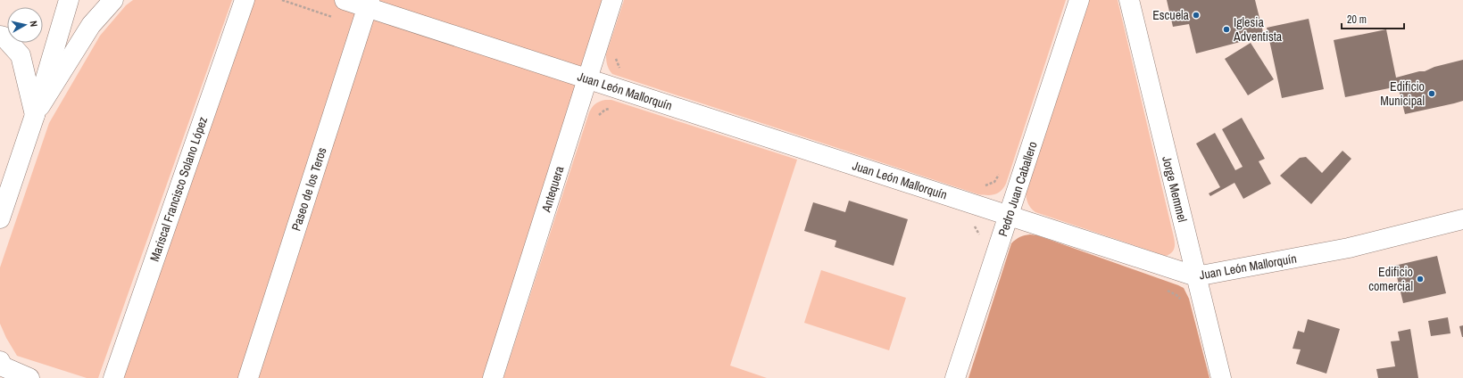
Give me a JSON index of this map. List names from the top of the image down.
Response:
{
  "streets": {
    "street": [
      "Juan León Mallorquín",
      "Mariscal Francisco Solano López",
      "Paseo de los Teros",
      "Antequera",
      "Pedro Juan Caballero",
      "Jorge Memmel"
    ]
  },
  "crossings": [
    ["Juan León Mallorquín", "Paseo de los Teros"],
    ["Juan León Mallorquín", "Antequera"],
    ["Juan León Mallorquín", "Pedro Juan Caballero"],
    ["Juan León Mallorquín", "Jorge Memmel"]
  ],
  "places": [
    "Escuela",
    "Iglesia Adventista",
    "Edificio Municipal",
    "Edificio comercial"
  ],
  "scale_bar": "20 m",
  "north": "right"
}
